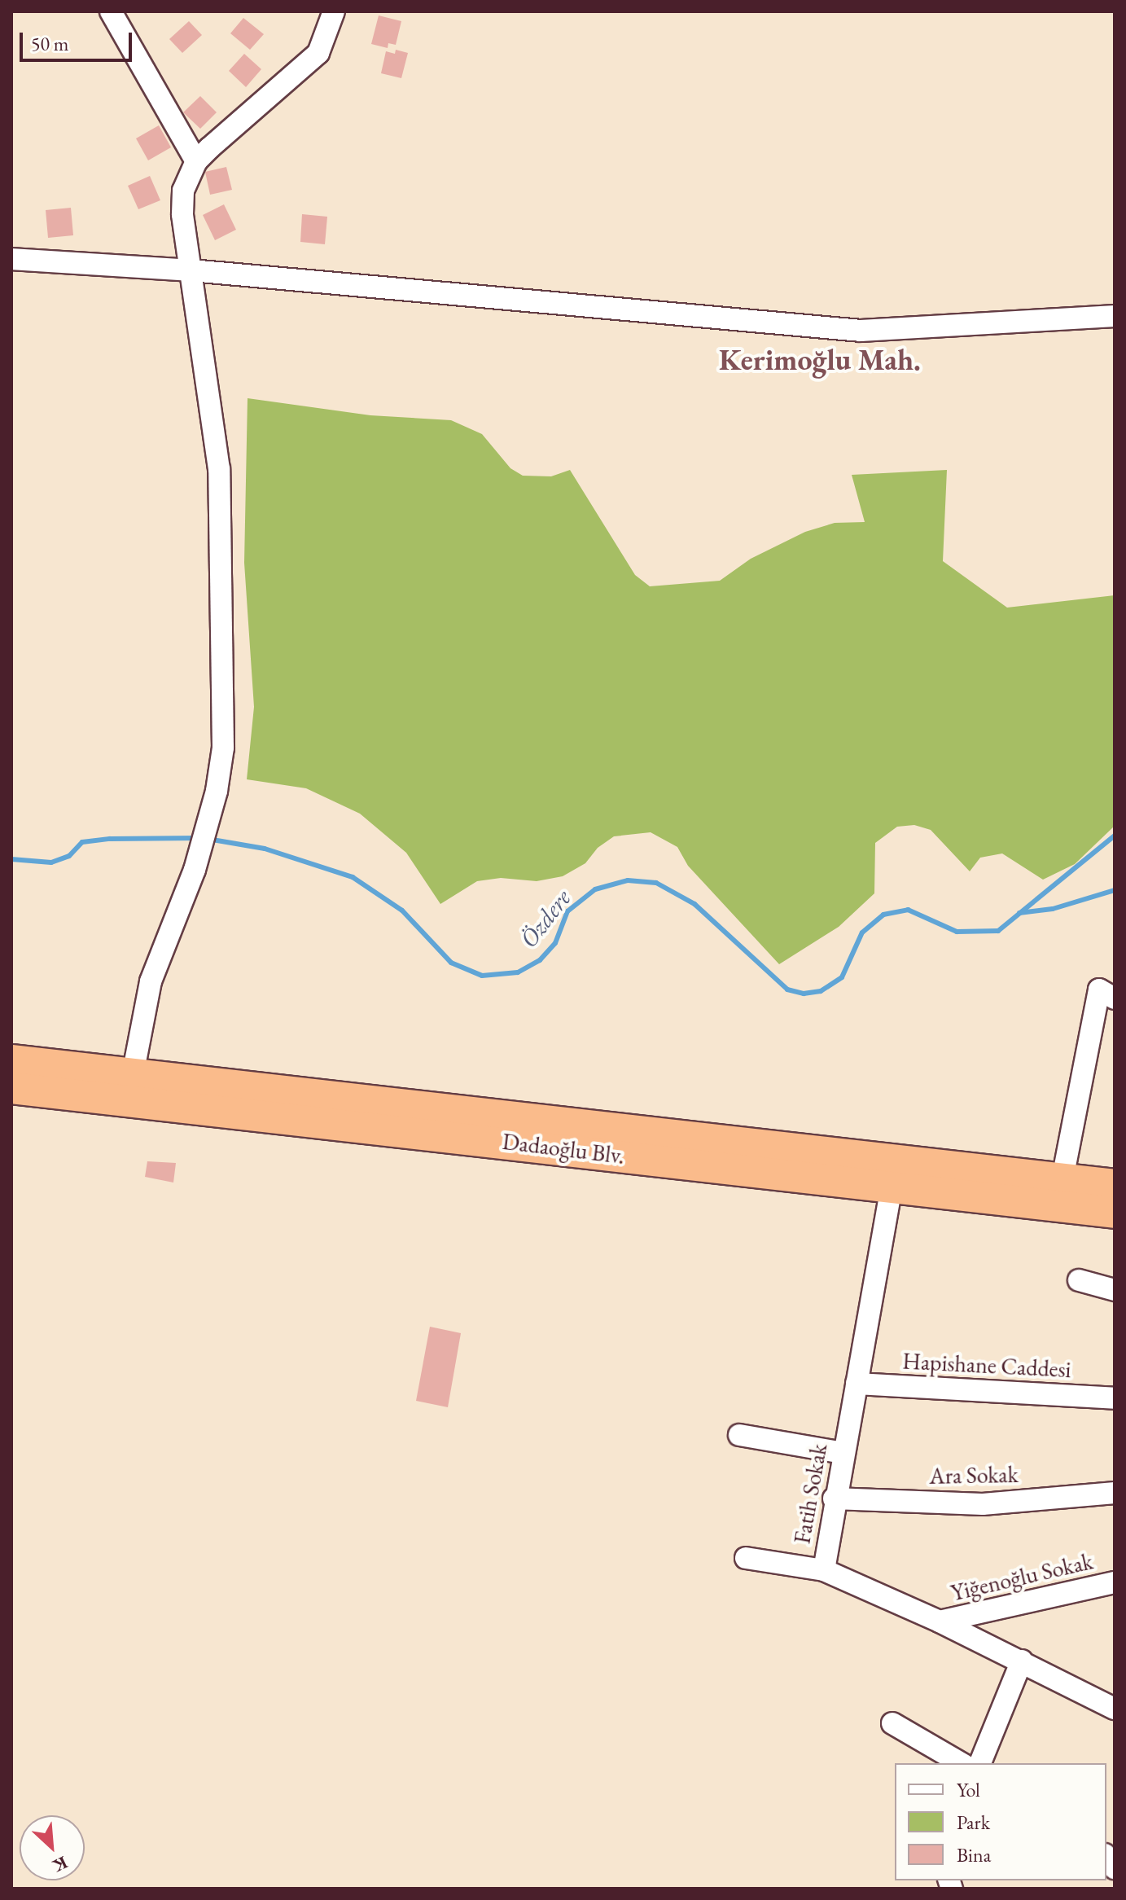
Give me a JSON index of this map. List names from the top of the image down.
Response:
{
  "streets": {
    "highway": ["Dadaoğlu Blv."],
    "street": [
      "Hapishane Caddesi",
      "Ara Sokak",
      "Fatih Sokak",
      "Yiğenoğlu Sokak"
    ]
  },
  "crossings": [
    ["Dadaoğlu Blv.", "Fatih Sokak"],
    ["Hapishane Caddesi", "Fatih Sokak"],
    ["Ara Sokak", "Fatih Sokak"],
    ["Fatih Sokak", "Yiğenoğlu Sokak"]
  ],
  "districts": ["Kerimoğlu Mah."],
  "water": ["Özdere"],
  "legend": ["Yol", "Park", "Bina"],
  "scale_bar": "50 m",
  "north": "bottom right"
}
